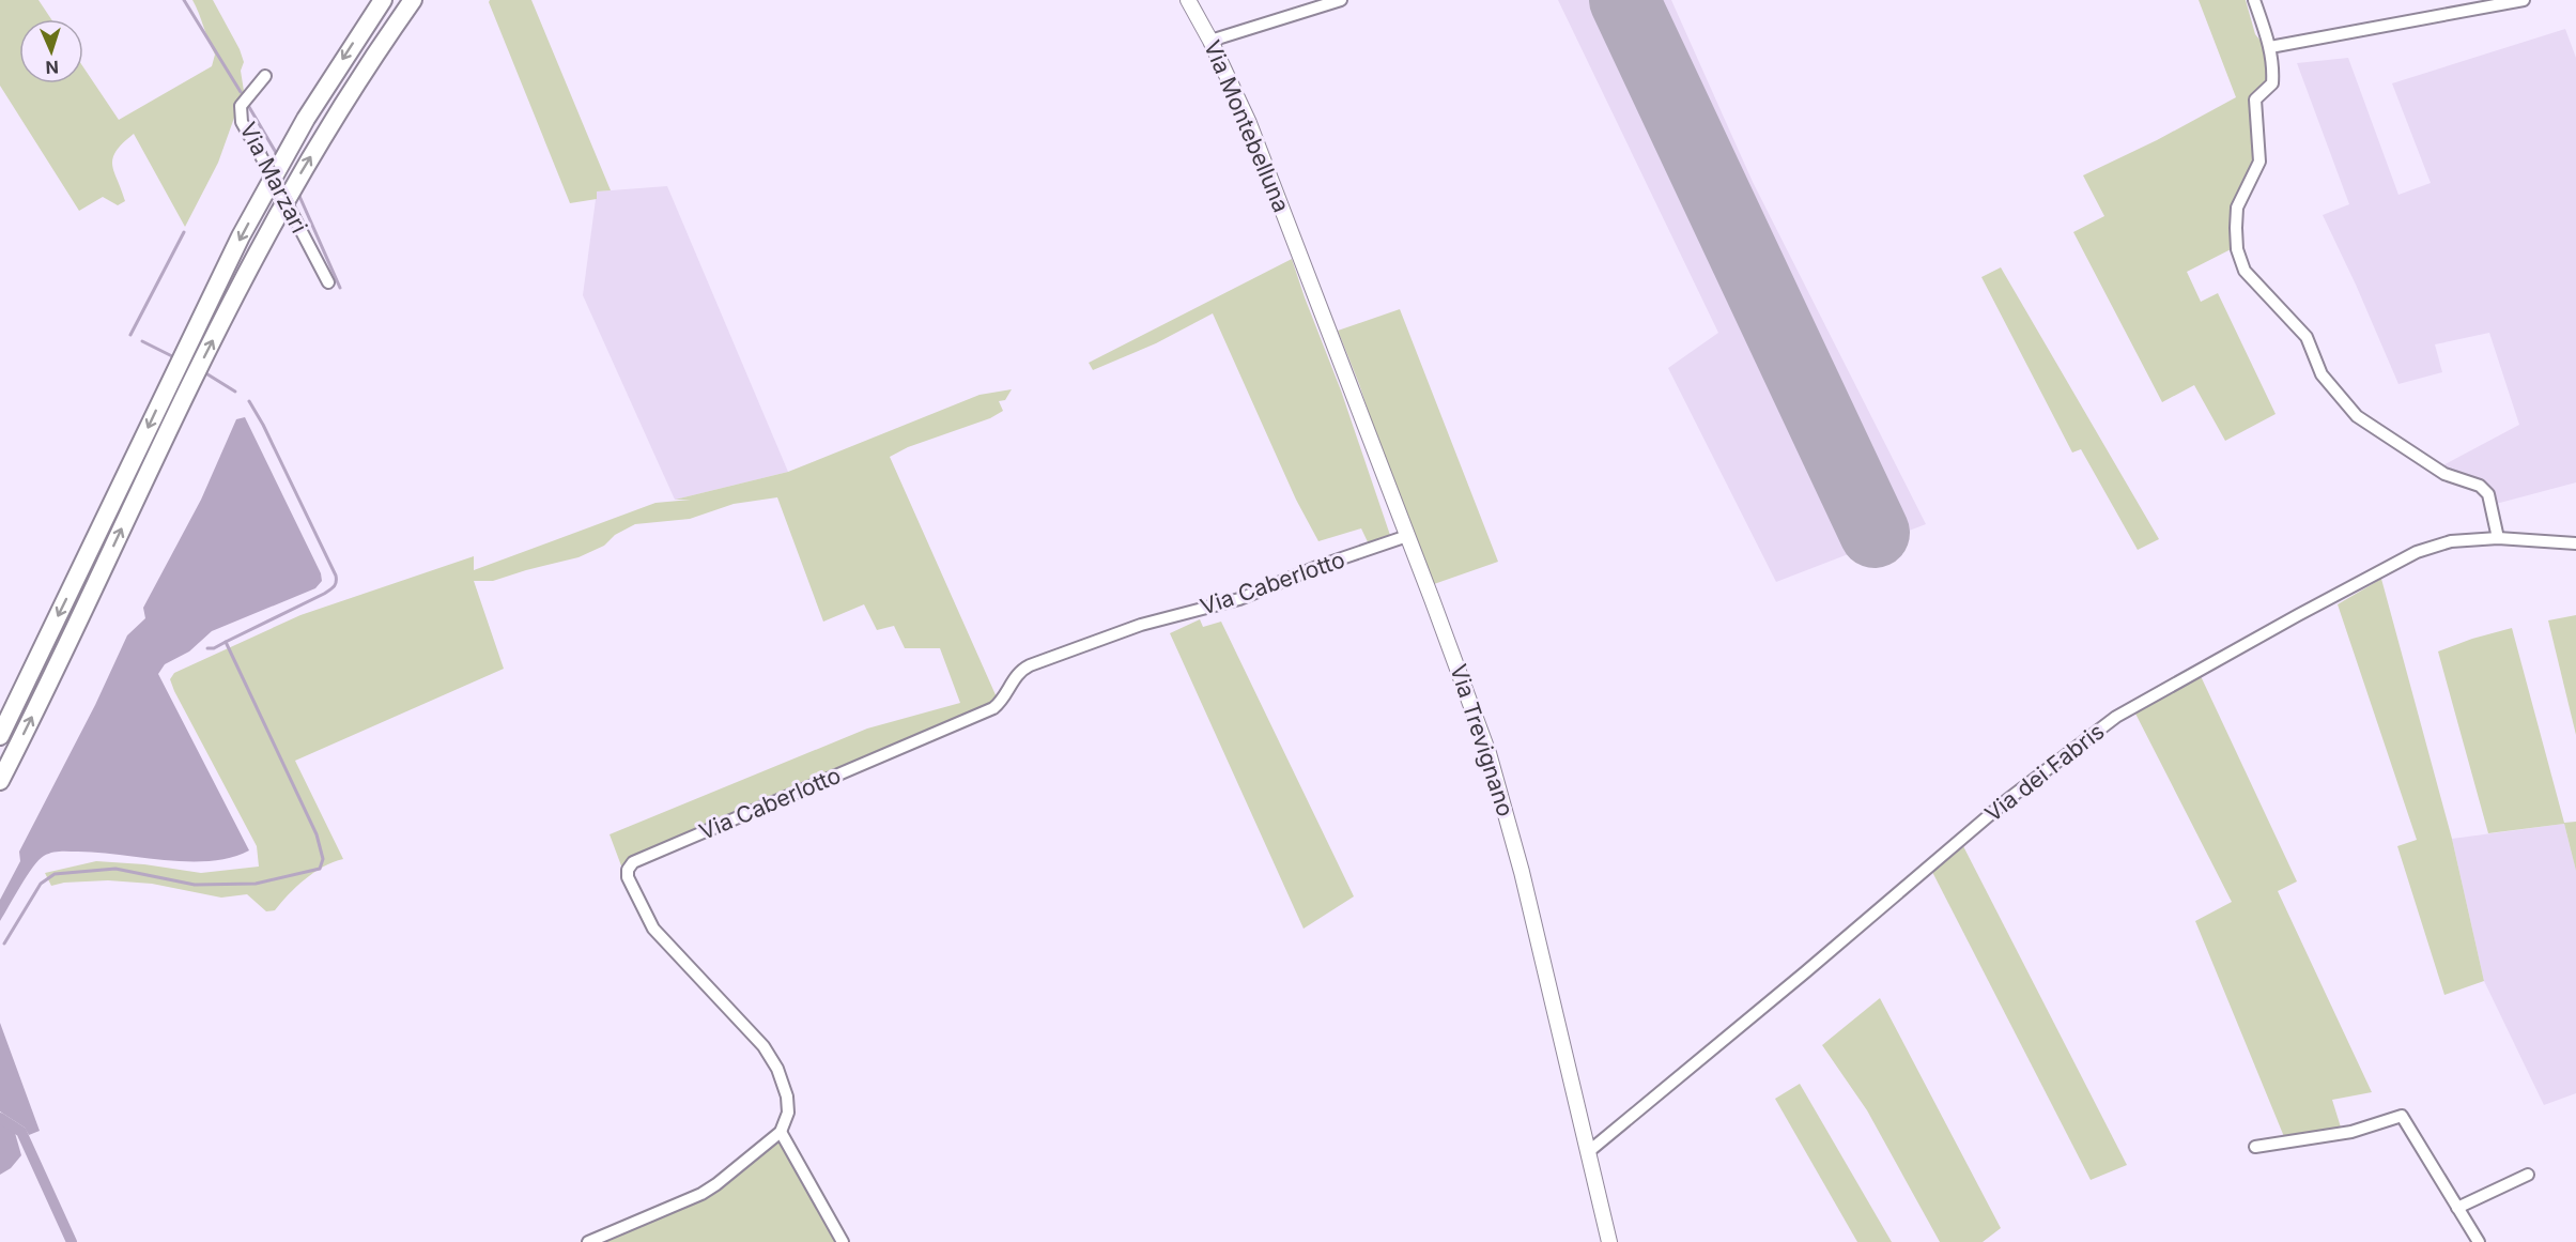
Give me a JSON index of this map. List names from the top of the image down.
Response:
{
  "streets": {
    "main road": ["Via Montebelluna", "Via Trevignano"],
    "street": ["Via Marzari", "Via Caberlotto", "Via dei Fabris"]
  },
  "crossings": [
    ["Via Montebelluna", "Via Trevignano"],
    ["Via Caberlotto", "Via Trevignano"],
    ["Via Trevignano", "Via dei Fabris"]
  ],
  "north": "bottom"
}
